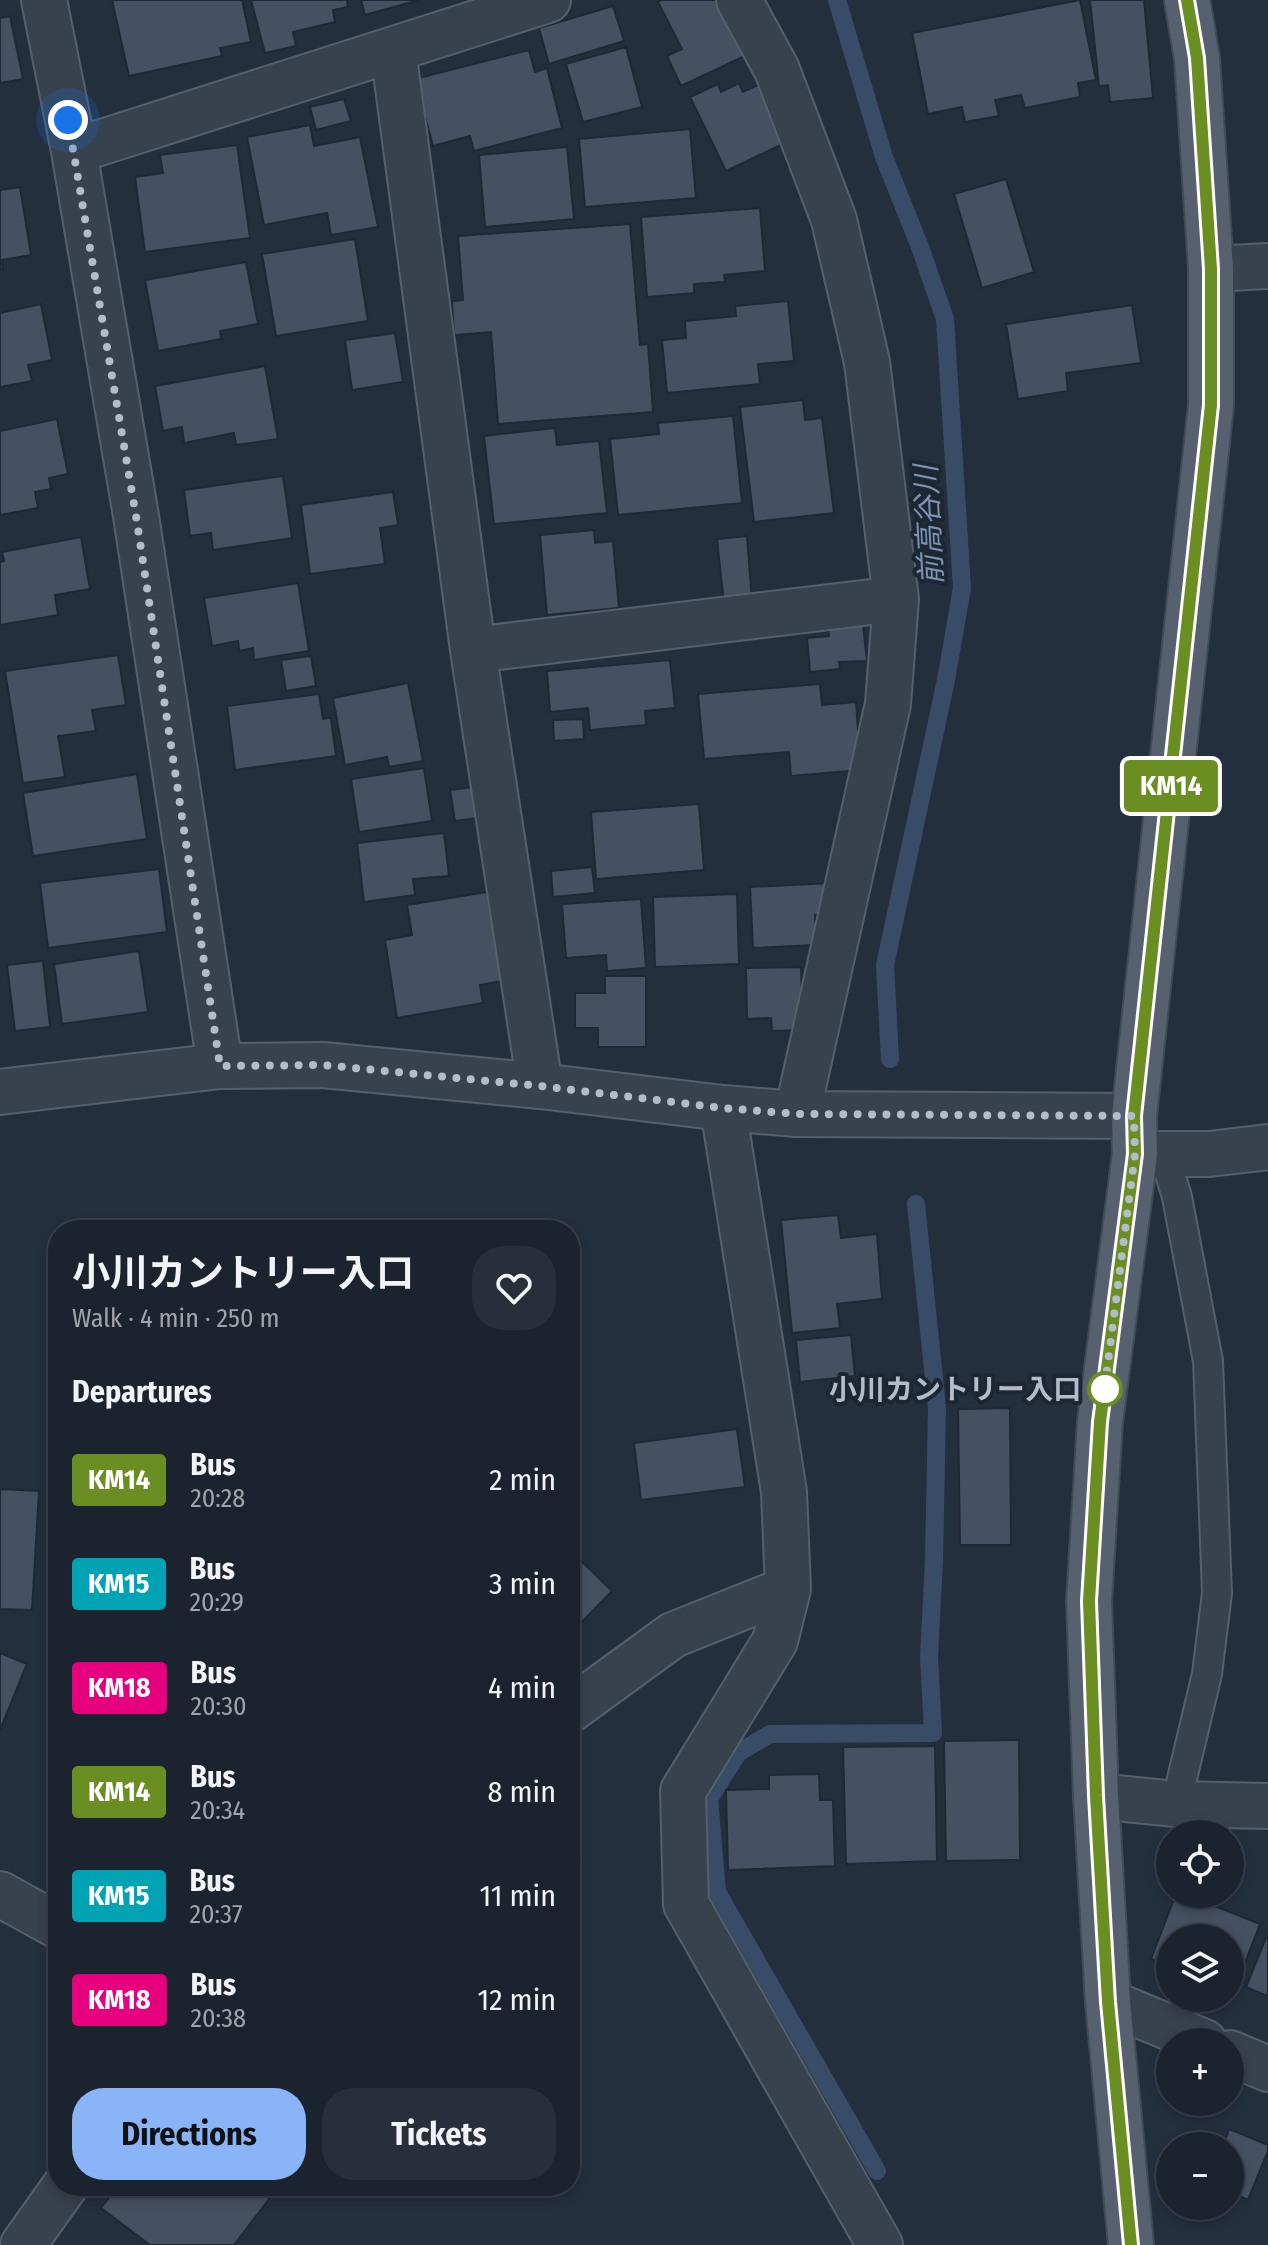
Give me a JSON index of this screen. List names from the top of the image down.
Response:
{
  "water": ["前高谷川"],
  "places": ["小川カントリー入口"],
  "lines": ["bus line KM14"],
  "page": {
    "on_map": "KM14",
    "heading": [
      ["小川カントリー入口", "Walk · 4 min · 250 m"],
      "Departures"
    ],
    "list": [
      {
        "mark": "KM14",
        "name": "Bus",
        "note": "20:28",
        "value": "2 min"
      },
      {
        "mark": "KM15",
        "name": "Bus",
        "note": "20:29",
        "value": "3 min"
      },
      {
        "mark": "KM18",
        "name": "Bus",
        "note": "20:30",
        "value": "4 min"
      },
      {
        "mark": "KM14",
        "name": "Bus",
        "note": "20:34",
        "value": "8 min"
      },
      {
        "mark": "KM15",
        "name": "Bus",
        "note": "20:37",
        "value": "11 min"
      },
      {
        "mark": "KM18",
        "name": "Bus",
        "note": "20:38",
        "value": "12 min"
      }
    ],
    "map_buttons": ["+", "−"],
    "buttons": ["Directions", "Tickets"]
  }
}
